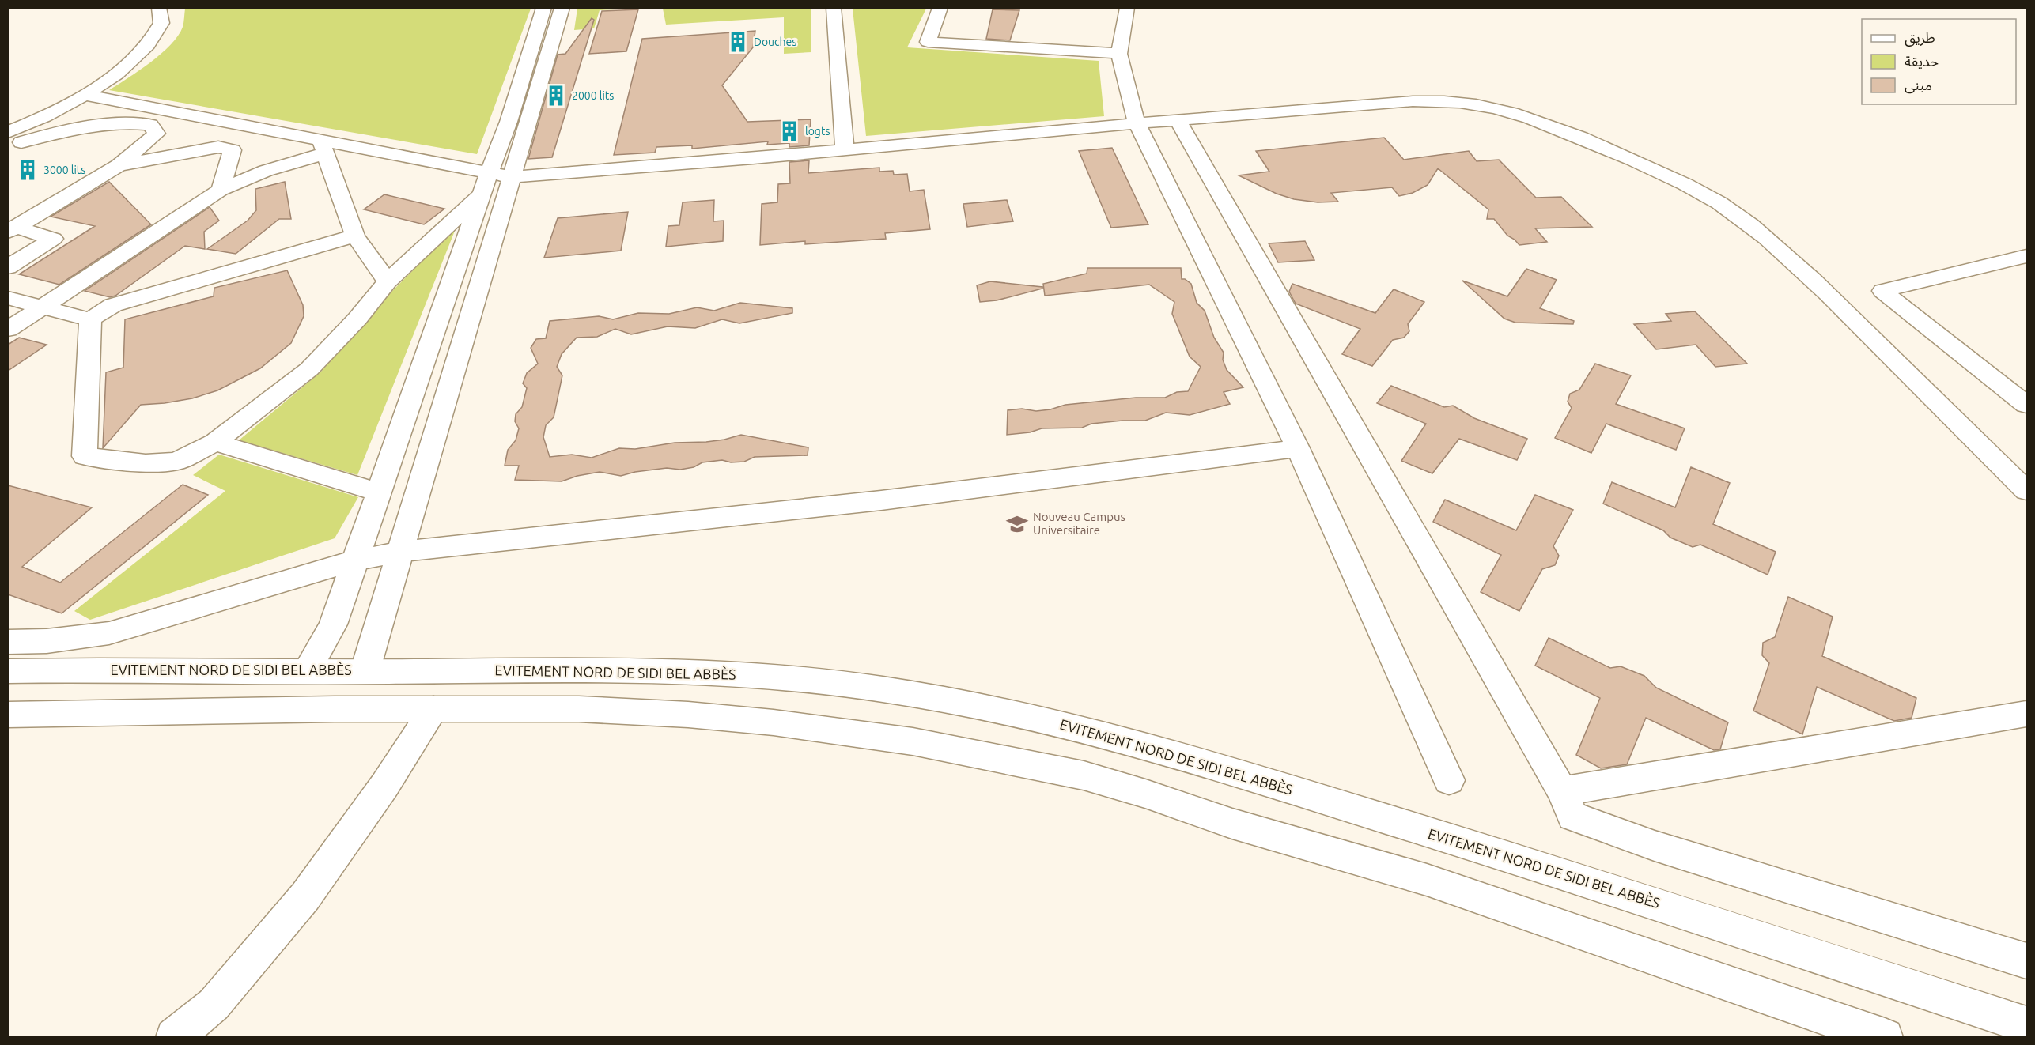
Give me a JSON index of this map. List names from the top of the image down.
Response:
{
  "streets": {
    "main road": ["EVITEMENT NORD DE SIDI BEL ABBÈS"]
  },
  "places": {
    "building": [
      "Douches",
      "2000 lits",
      "logts",
      "3000 lits"
    ],
    "school or university": ["Nouveau Campus Universitaire"]
  },
  "legend": ["طريق", "حديقة", "مبنى"]
}
